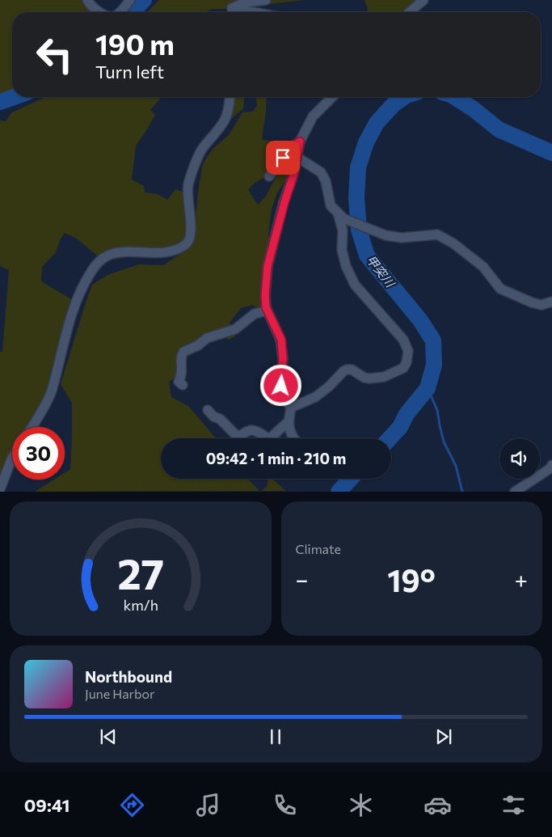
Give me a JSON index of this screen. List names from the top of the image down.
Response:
{
  "water": ["甲突川"],
  "page": {
    "turn": ["190 m", "Turn left"],
    "limit": "30",
    "trip": "09:42 · 1 min · 210 m",
    "tile": "Climate",
    "heat": ["−", "19°", "+"],
    "song": ["Northbound", "June Harbor"],
    "tabs": "09:41",
    "gauge": ["27", "km/h"]
  }
}
